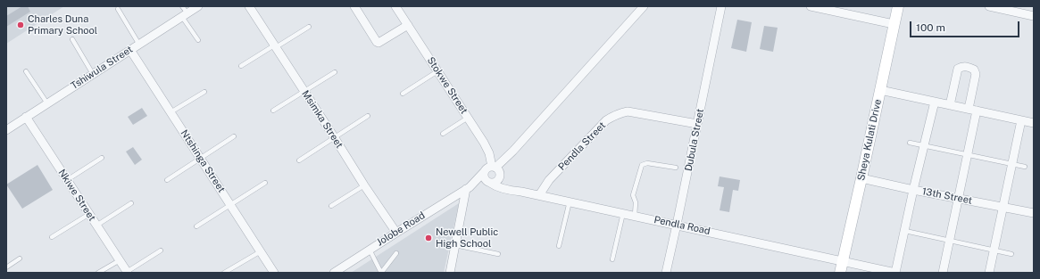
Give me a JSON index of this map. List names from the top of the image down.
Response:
{
  "streets": {
    "street": [
      "Tshiwula Street",
      "Stokwe Street",
      "Msimka Street",
      "Dubula Street",
      "Sheya Kulati Drive",
      "Pendla Street",
      "Ntshinga Street",
      "Nkiwe Street",
      "13th Street",
      "Pendla Road",
      "Jolobe Road"
    ]
  },
  "crossings": [
    ["Tshiwula Street", "Ntshinga Street"],
    ["Tshiwula Street", "Nkiwe Street"],
    ["Stokwe Street", "Pendla Road"],
    ["Stokwe Street", "Jolobe Road"],
    ["Msimka Street", "Jolobe Road"],
    ["Dubula Street", "Pendla Street"],
    ["Dubula Street", "Pendla Road"],
    ["Sheya Kulati Drive", "13th Street"],
    ["Sheya Kulati Drive", "Pendla Road"],
    ["Pendla Street", "Pendla Road"],
    ["Pendla Road", "Jolobe Road"]
  ],
  "places": ["Charles Duna Primary School", "Newell Public High School"],
  "scale_bar": "100 m"
}
